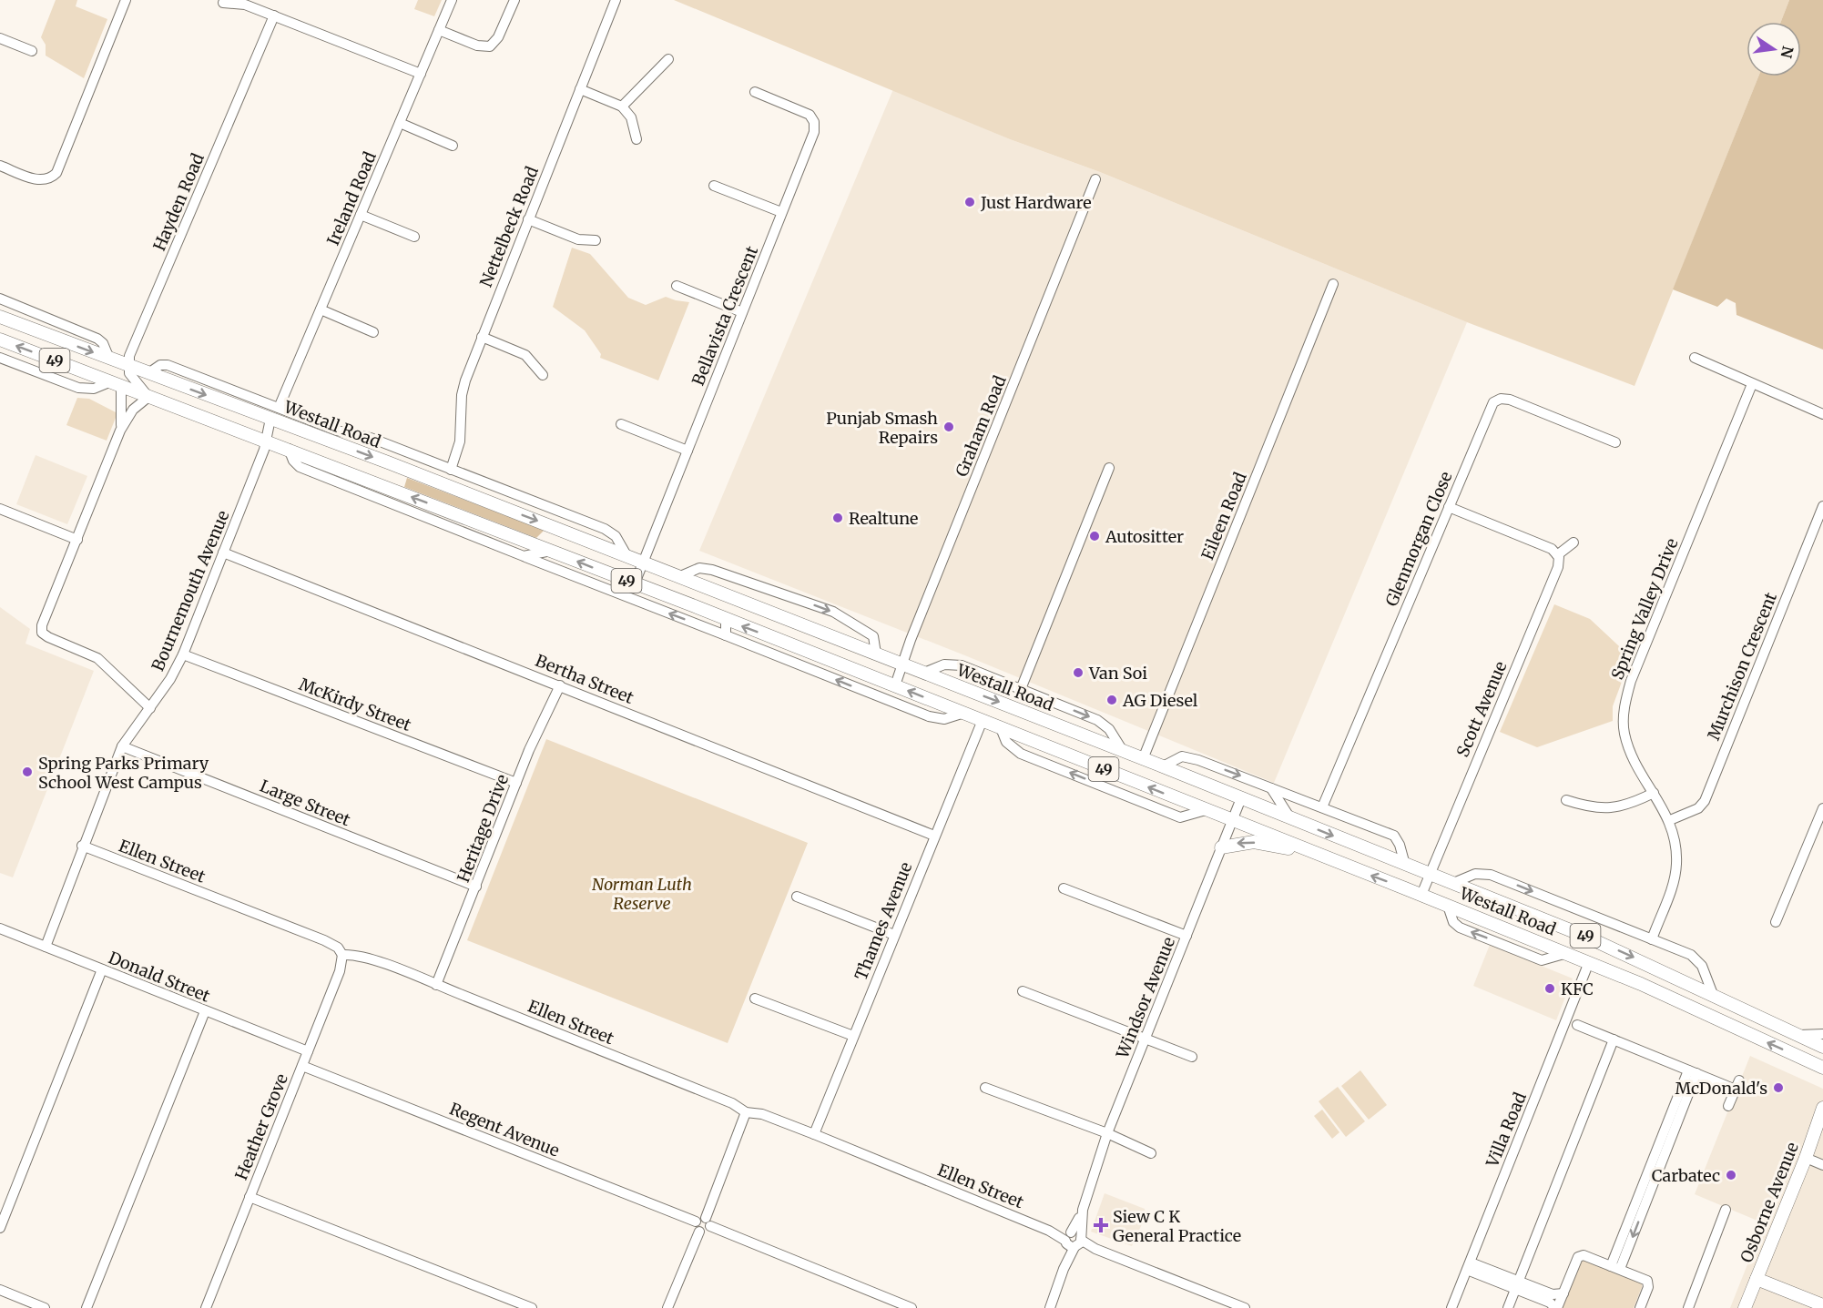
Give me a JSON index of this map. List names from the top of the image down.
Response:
{
  "streets": {
    "main road": ["49", "Westall Road", "Osborne Avenue"],
    "street": [
      "Ireland Road",
      "Hayden Road",
      "Nettelbeck Road",
      "Bellavista Crescent",
      "Graham Road",
      "Eileen Road",
      "Glenmorgan Close",
      "Bournemouth Avenue",
      "Spring Valley Drive",
      "Murchison Crescent",
      "Bertha Street",
      "McKirdy Street",
      "Scott Avenue",
      "Large Street",
      "Heritage Drive",
      "Ellen Street",
      "Thames Avenue",
      "Donald Street",
      "Windsor Avenue",
      "Heather Grove",
      "Regent Avenue",
      "Villa Road"
    ]
  },
  "crossings": [
    ["Ireland Road", "Westall Road"],
    ["Hayden Road", "Westall Road"],
    ["Nettelbeck Road", "Westall Road"],
    ["Bellavista Crescent", "Westall Road"],
    ["Westall Road", "Graham Road"],
    ["Westall Road", "Eileen Road"],
    ["Westall Road", "Bournemouth Avenue"],
    ["Westall Road", "Spring Valley Drive"],
    ["Westall Road", "Scott Avenue"],
    ["Westall Road", "Thames Avenue"],
    ["Westall Road", "Windsor Avenue"],
    ["Westall Road", "Villa Road"],
    ["Bournemouth Avenue", "Bertha Street"],
    ["Bournemouth Avenue", "McKirdy Street"],
    ["Bournemouth Avenue", "Large Street"],
    ["Bournemouth Avenue", "Ellen Street"],
    ["Bournemouth Avenue", "Donald Street"],
    ["Spring Valley Drive", "Murchison Crescent"],
    ["Bertha Street", "Heritage Drive"],
    ["Bertha Street", "Thames Avenue"],
    ["McKirdy Street", "Heritage Drive"],
    ["Large Street", "Heritage Drive"],
    ["Heritage Drive", "Ellen Street"],
    ["Ellen Street", "Thames Avenue"],
    ["Ellen Street", "Windsor Avenue"],
    ["Ellen Street", "Heather Grove"],
    ["Donald Street", "Heather Grove"],
    ["Heather Grove", "Regent Avenue"]
  ],
  "parks": ["Norman Luth Reserve"],
  "places": {
    "other": [
      "Just Hardware",
      "Punjab Smash Repairs",
      "Realtune",
      "Autositter",
      "Van Soi",
      "AG Diesel",
      "Spring Parks Primary School West Campus",
      "KFC",
      "McDonald's",
      "Carbatec"
    ],
    "health": ["Siew C K General Practice"]
  },
  "north": "right"
}
